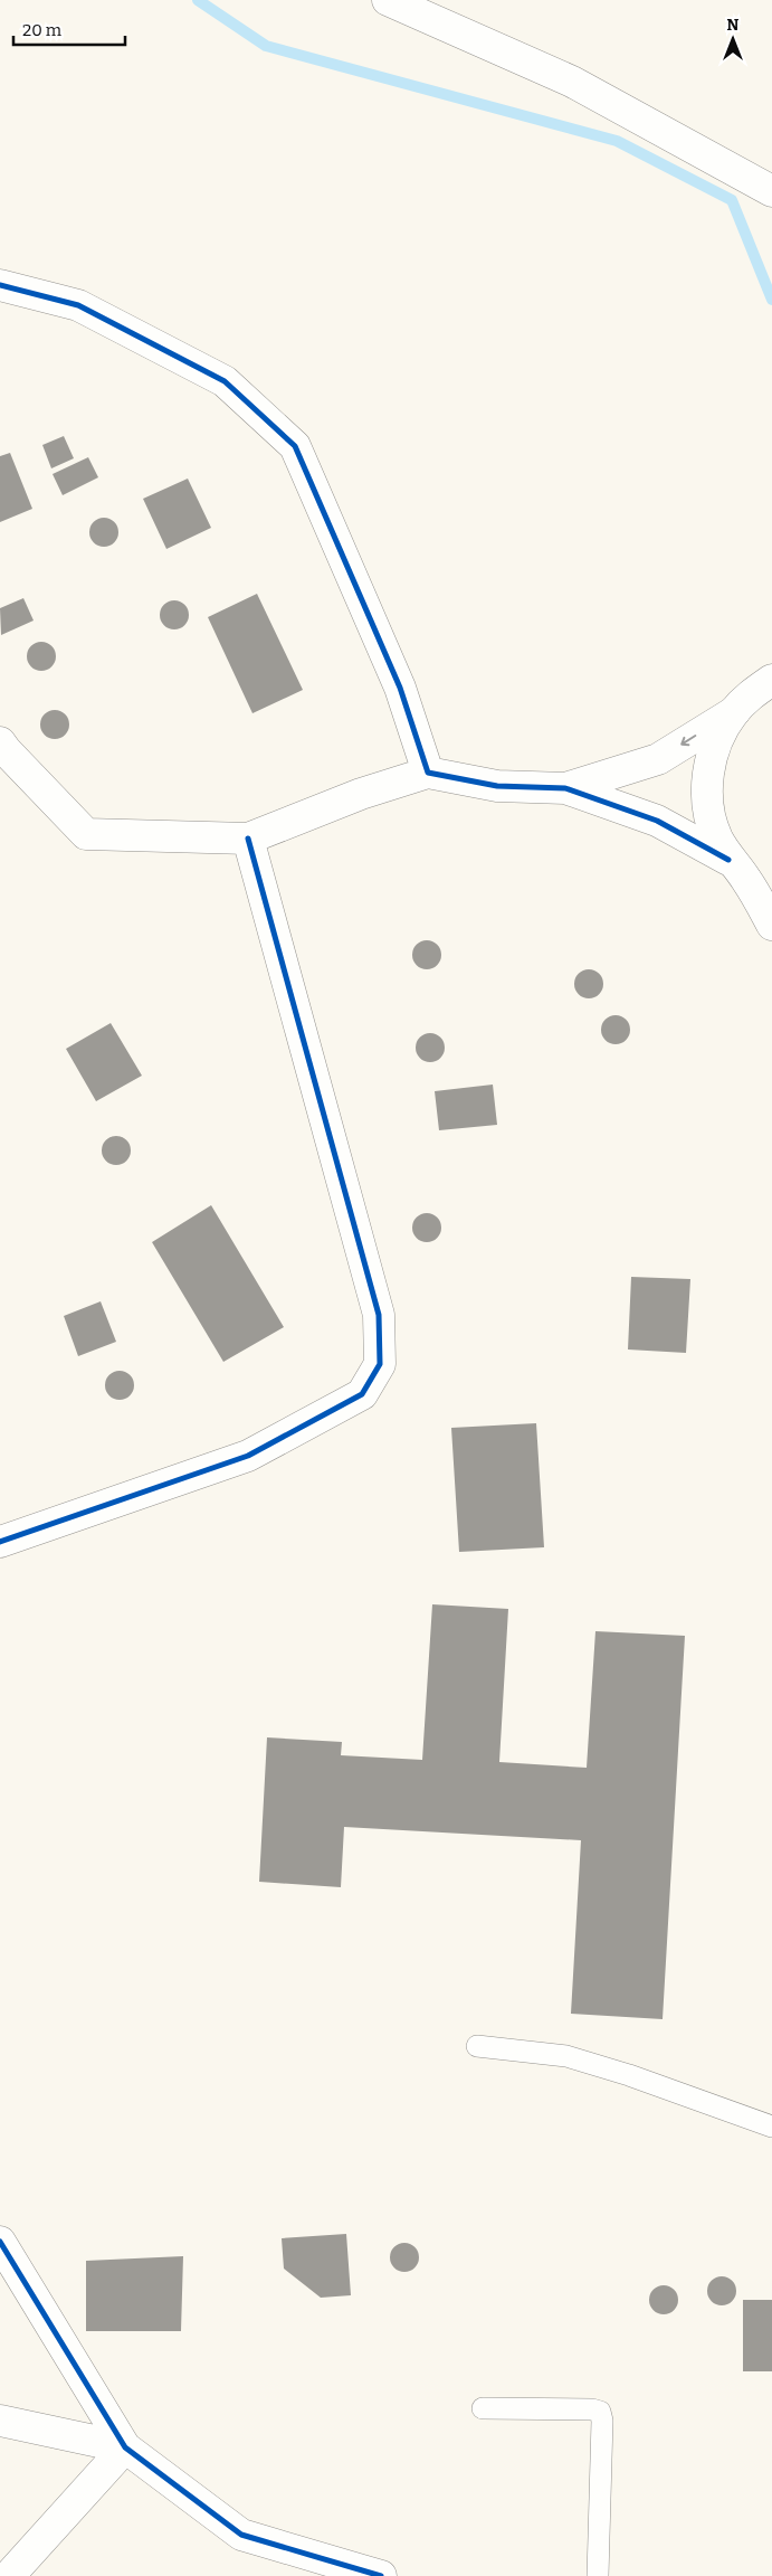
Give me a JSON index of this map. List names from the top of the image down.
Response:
{
  "scale_bar": "20 m",
  "north": "top"
}
